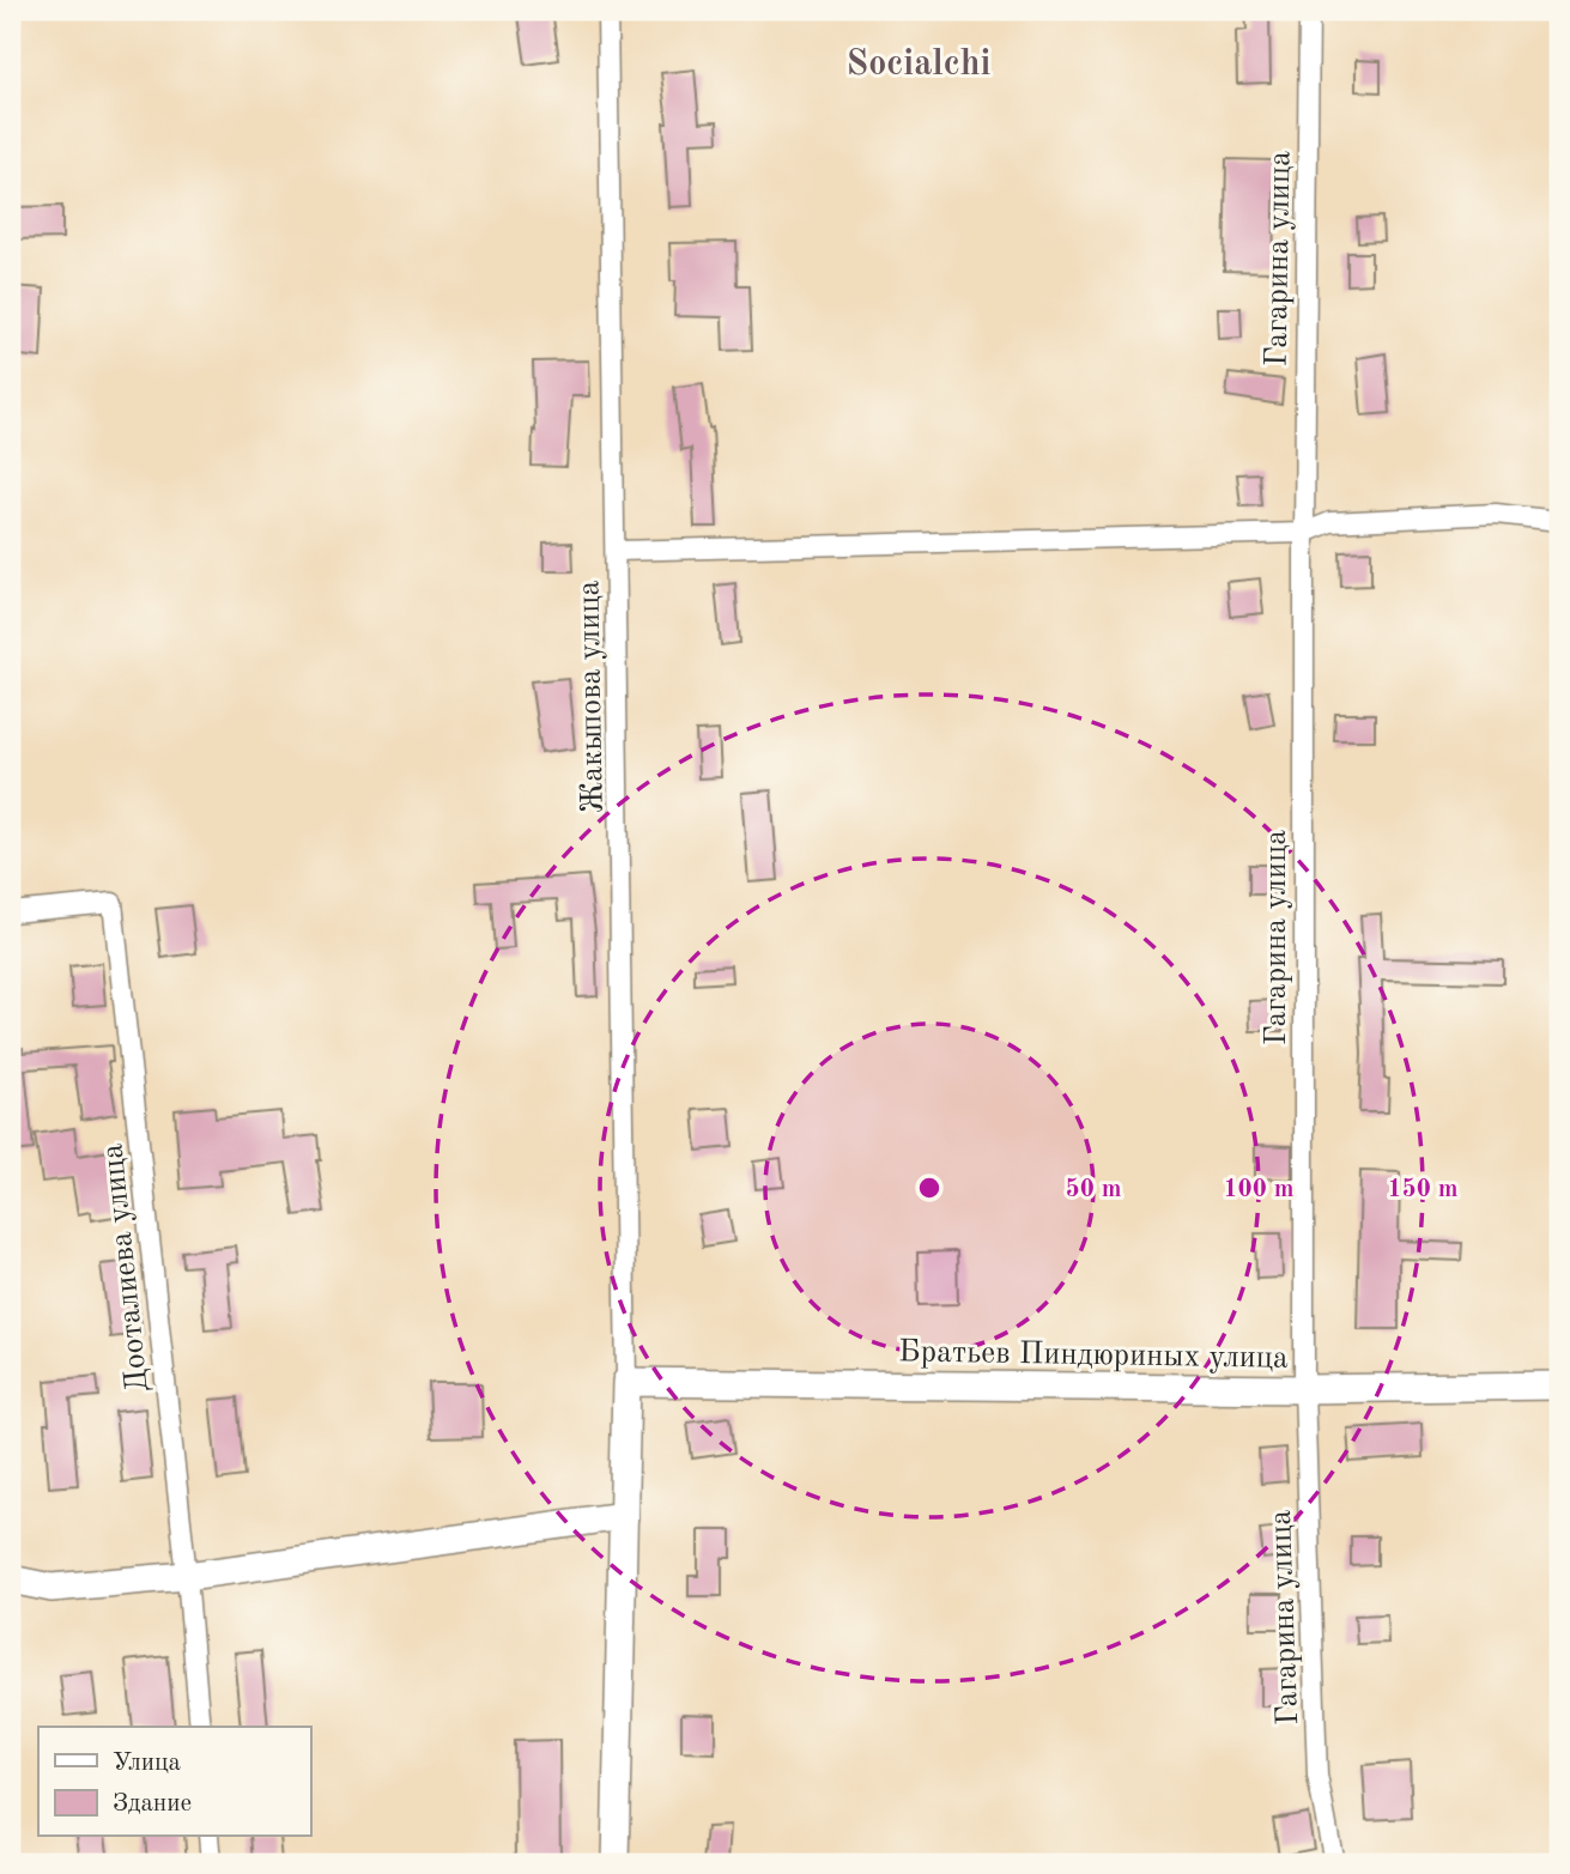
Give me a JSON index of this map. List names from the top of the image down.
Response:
{
  "streets": {
    "street": [
      "Гагарина улица",
      "Жакыпова улица",
      "Дооталиева улица",
      "Братьев Пиндюриных улица"
    ]
  },
  "crossings": [
    ["Гагарина улица", "Братьев Пиндюриных улица"],
    ["Жакыпова улица", "Братьев Пиндюриных улица"]
  ],
  "districts": ["Socialchi"],
  "legend": ["Улица", "Здание"],
  "rings": ["50 m", "100 m", "150 m"]
}
